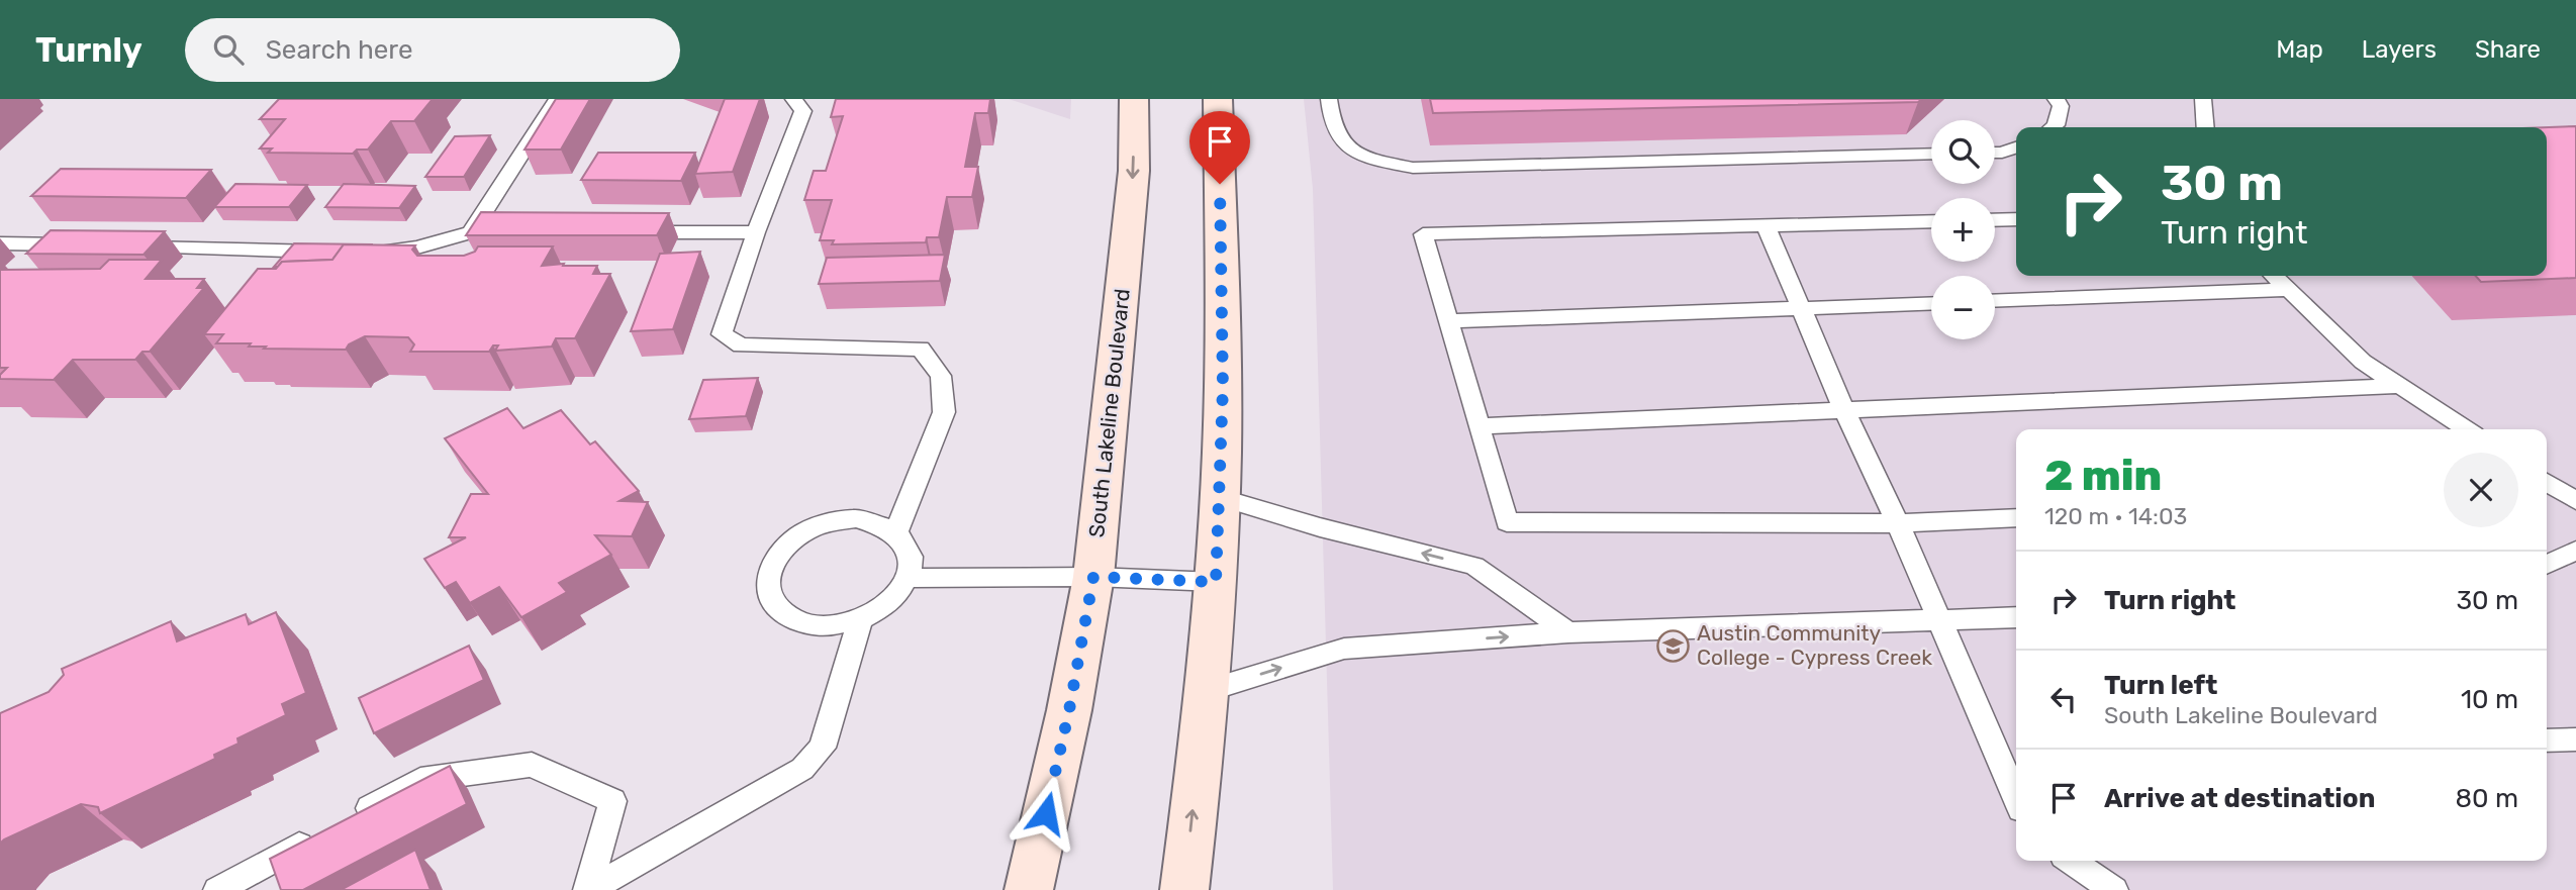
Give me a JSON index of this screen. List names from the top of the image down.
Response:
{
  "streets": {
    "main road": ["South Lakeline Boulevard"]
  },
  "places": {
    "school or university": ["Austin Community College - Cypress Creek"]
  },
  "page": {
    "header": "Turnly",
    "search": "Search here",
    "nav": ["Map", "Layers", "Share"],
    "map_buttons": ["+", "−"],
    "turn": ["30 m", "Turn right"],
    "heading": ["2 min", "120 m · 14:03"],
    "list": [
      {
        "name": "Turn right",
        "value": "30 m"
      },
      {
        "name": "Turn left",
        "note": "South Lakeline Boulevard",
        "value": "10 m"
      },
      {
        "name": "Arrive at destination",
        "value": "80 m"
      }
    ]
  }
}
